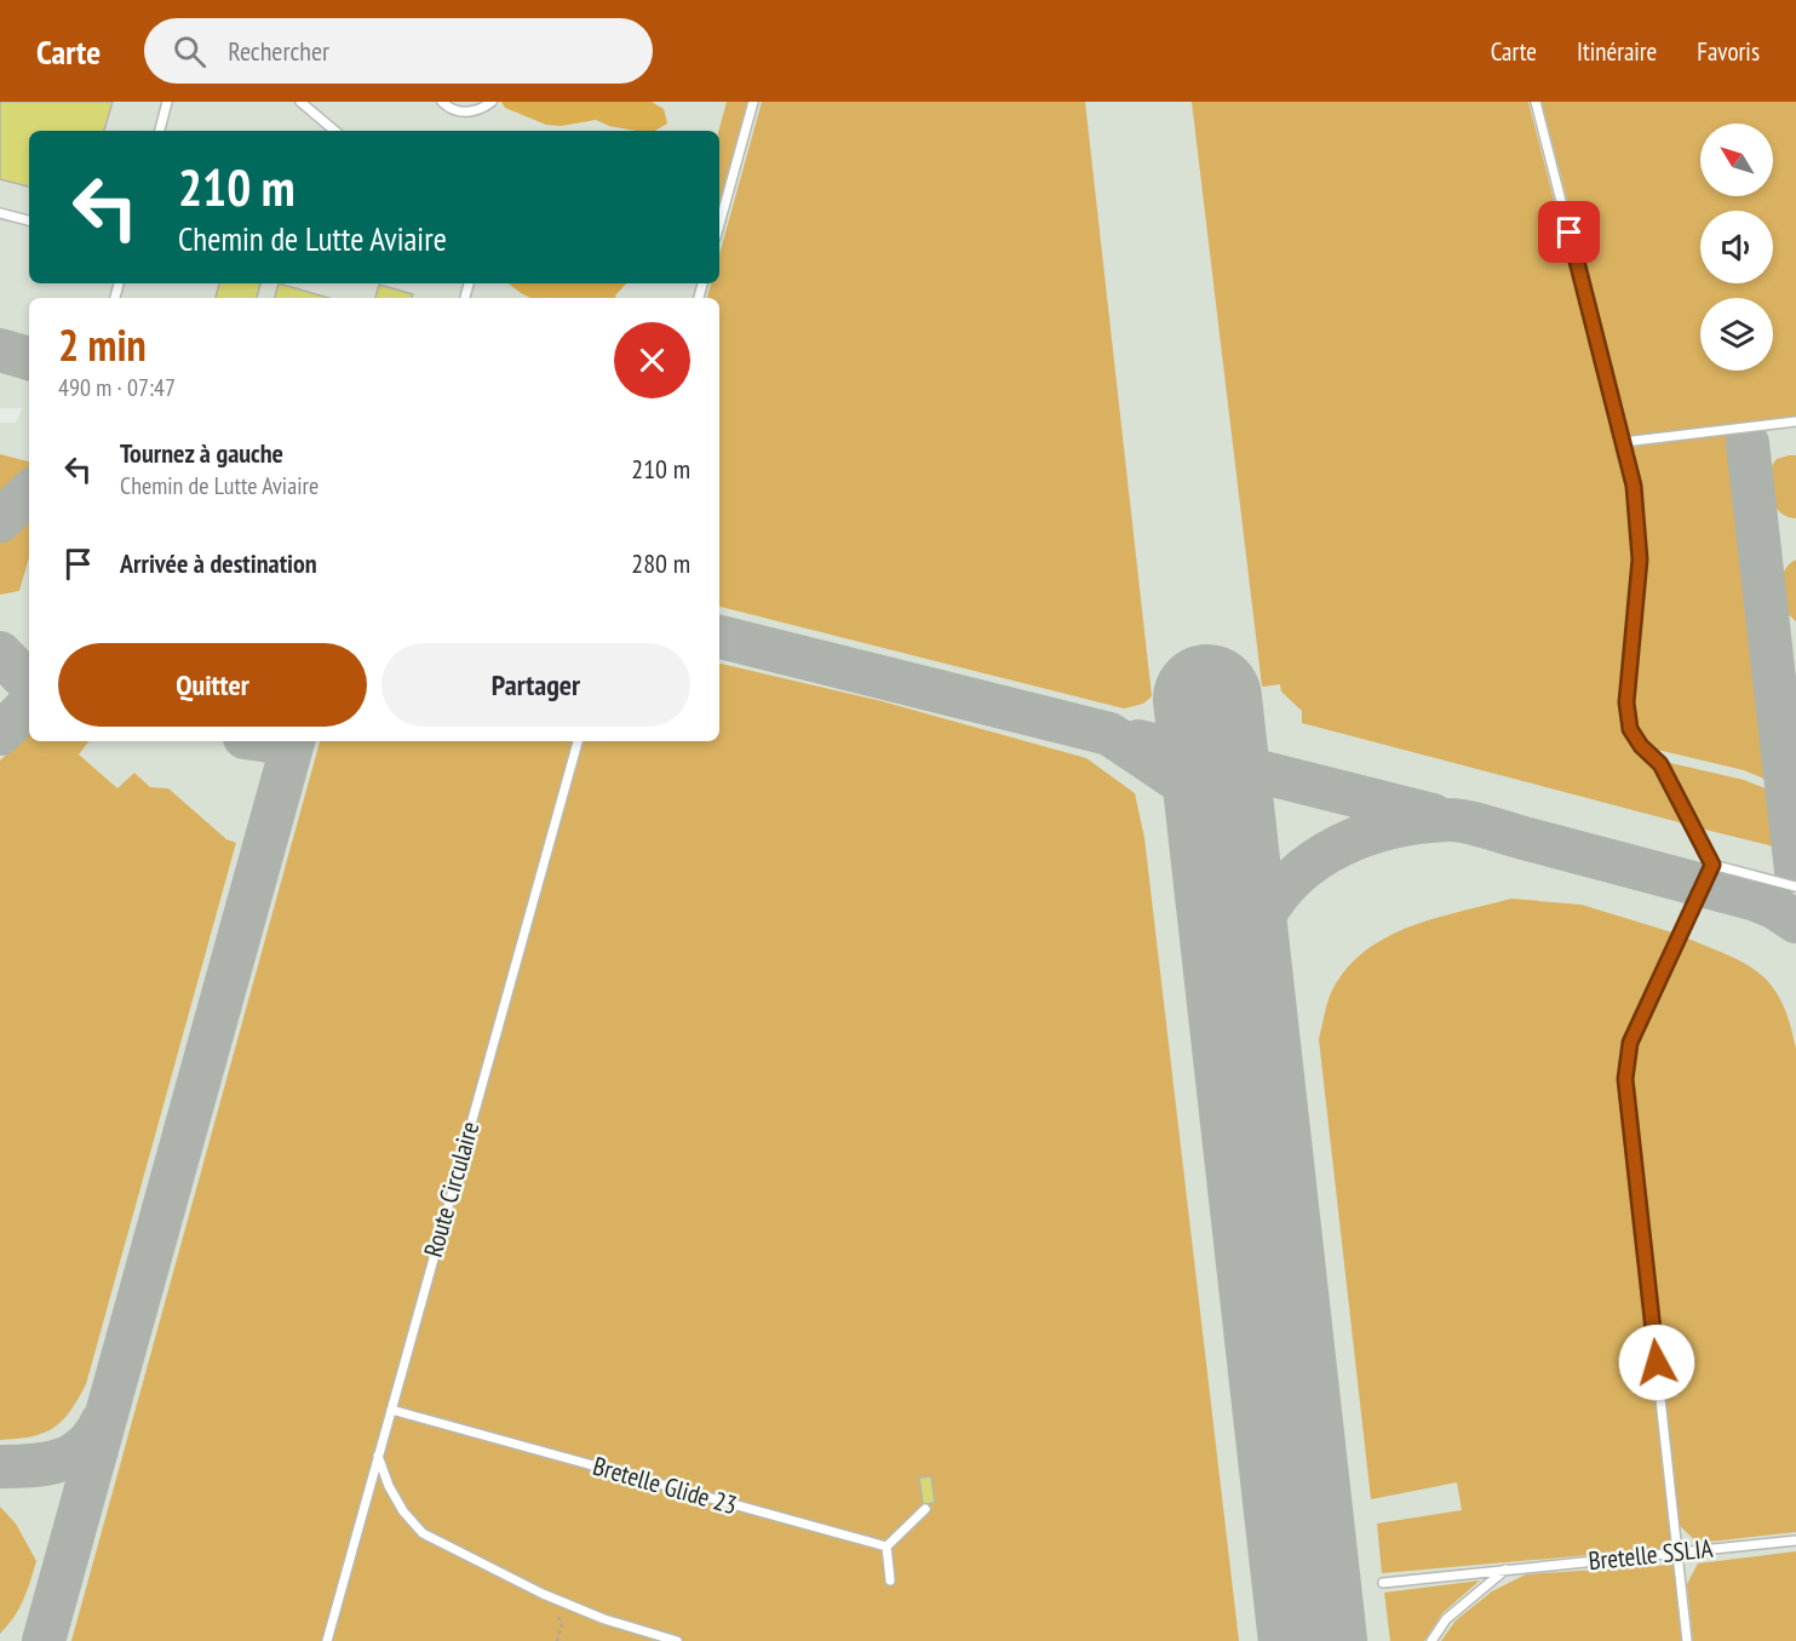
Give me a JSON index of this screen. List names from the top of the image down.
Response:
{
  "streets": {
    "lane": ["Route Circulaire", "Bretelle Glide 23", "Bretelle SSLIA"]
  },
  "crossings": [
    ["Route Circulaire", "Bretelle Glide 23"]
  ],
  "north": "top left",
  "page": {
    "header": "Carte",
    "search": "Rechercher",
    "nav": ["Carte", "Itinéraire", "Favoris"],
    "turn": ["210 m", "Chemin de Lutte Aviaire"],
    "heading": ["2 min", "490 m · 07:47"],
    "list": [
      {
        "name": "Tournez à gauche",
        "note": "Chemin de Lutte Aviaire",
        "value": "210 m"
      },
      {
        "name": "Arrivée à destination",
        "value": "280 m"
      }
    ],
    "buttons": ["Quitter", "Partager"]
  }
}
